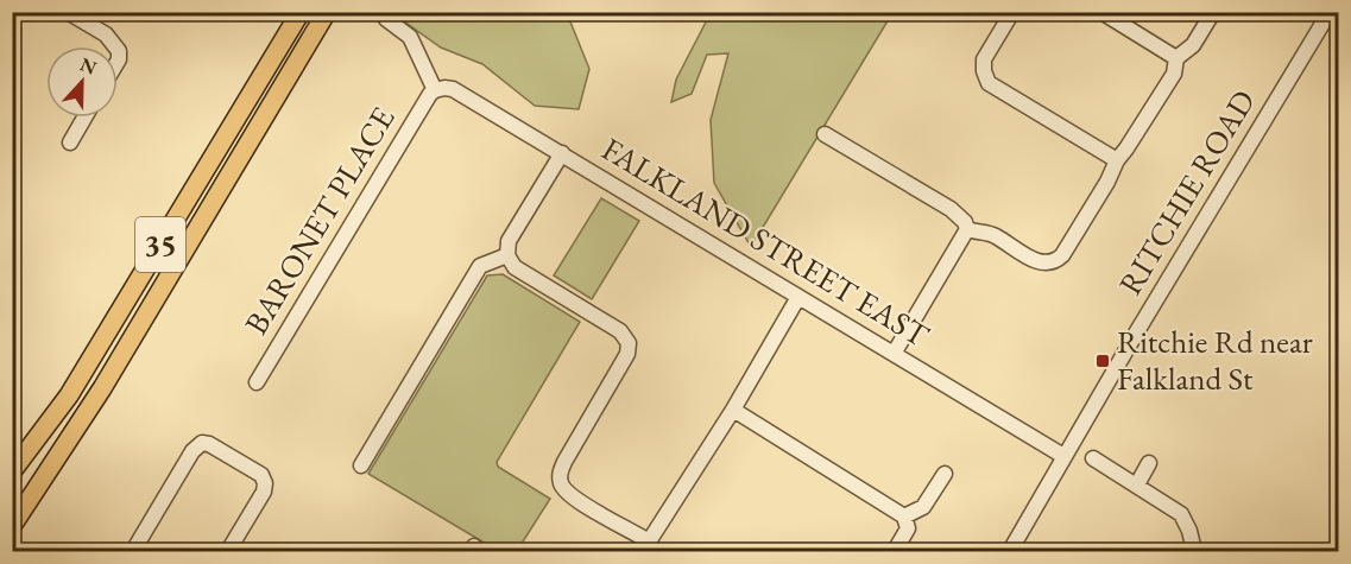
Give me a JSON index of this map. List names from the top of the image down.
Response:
{
  "streets": {
    "main road": ["35"],
    "street": ["RITCHIE ROAD", "BARONET PLACE", "FALKLAND STREET EAST"]
  },
  "crossings": [
    ["RITCHIE ROAD", "FALKLAND STREET EAST"],
    ["BARONET PLACE", "FALKLAND STREET EAST"]
  ],
  "places": {
    "transit": ["Ritchie Rd near Falkland St"]
  },
  "north": "top"
}
